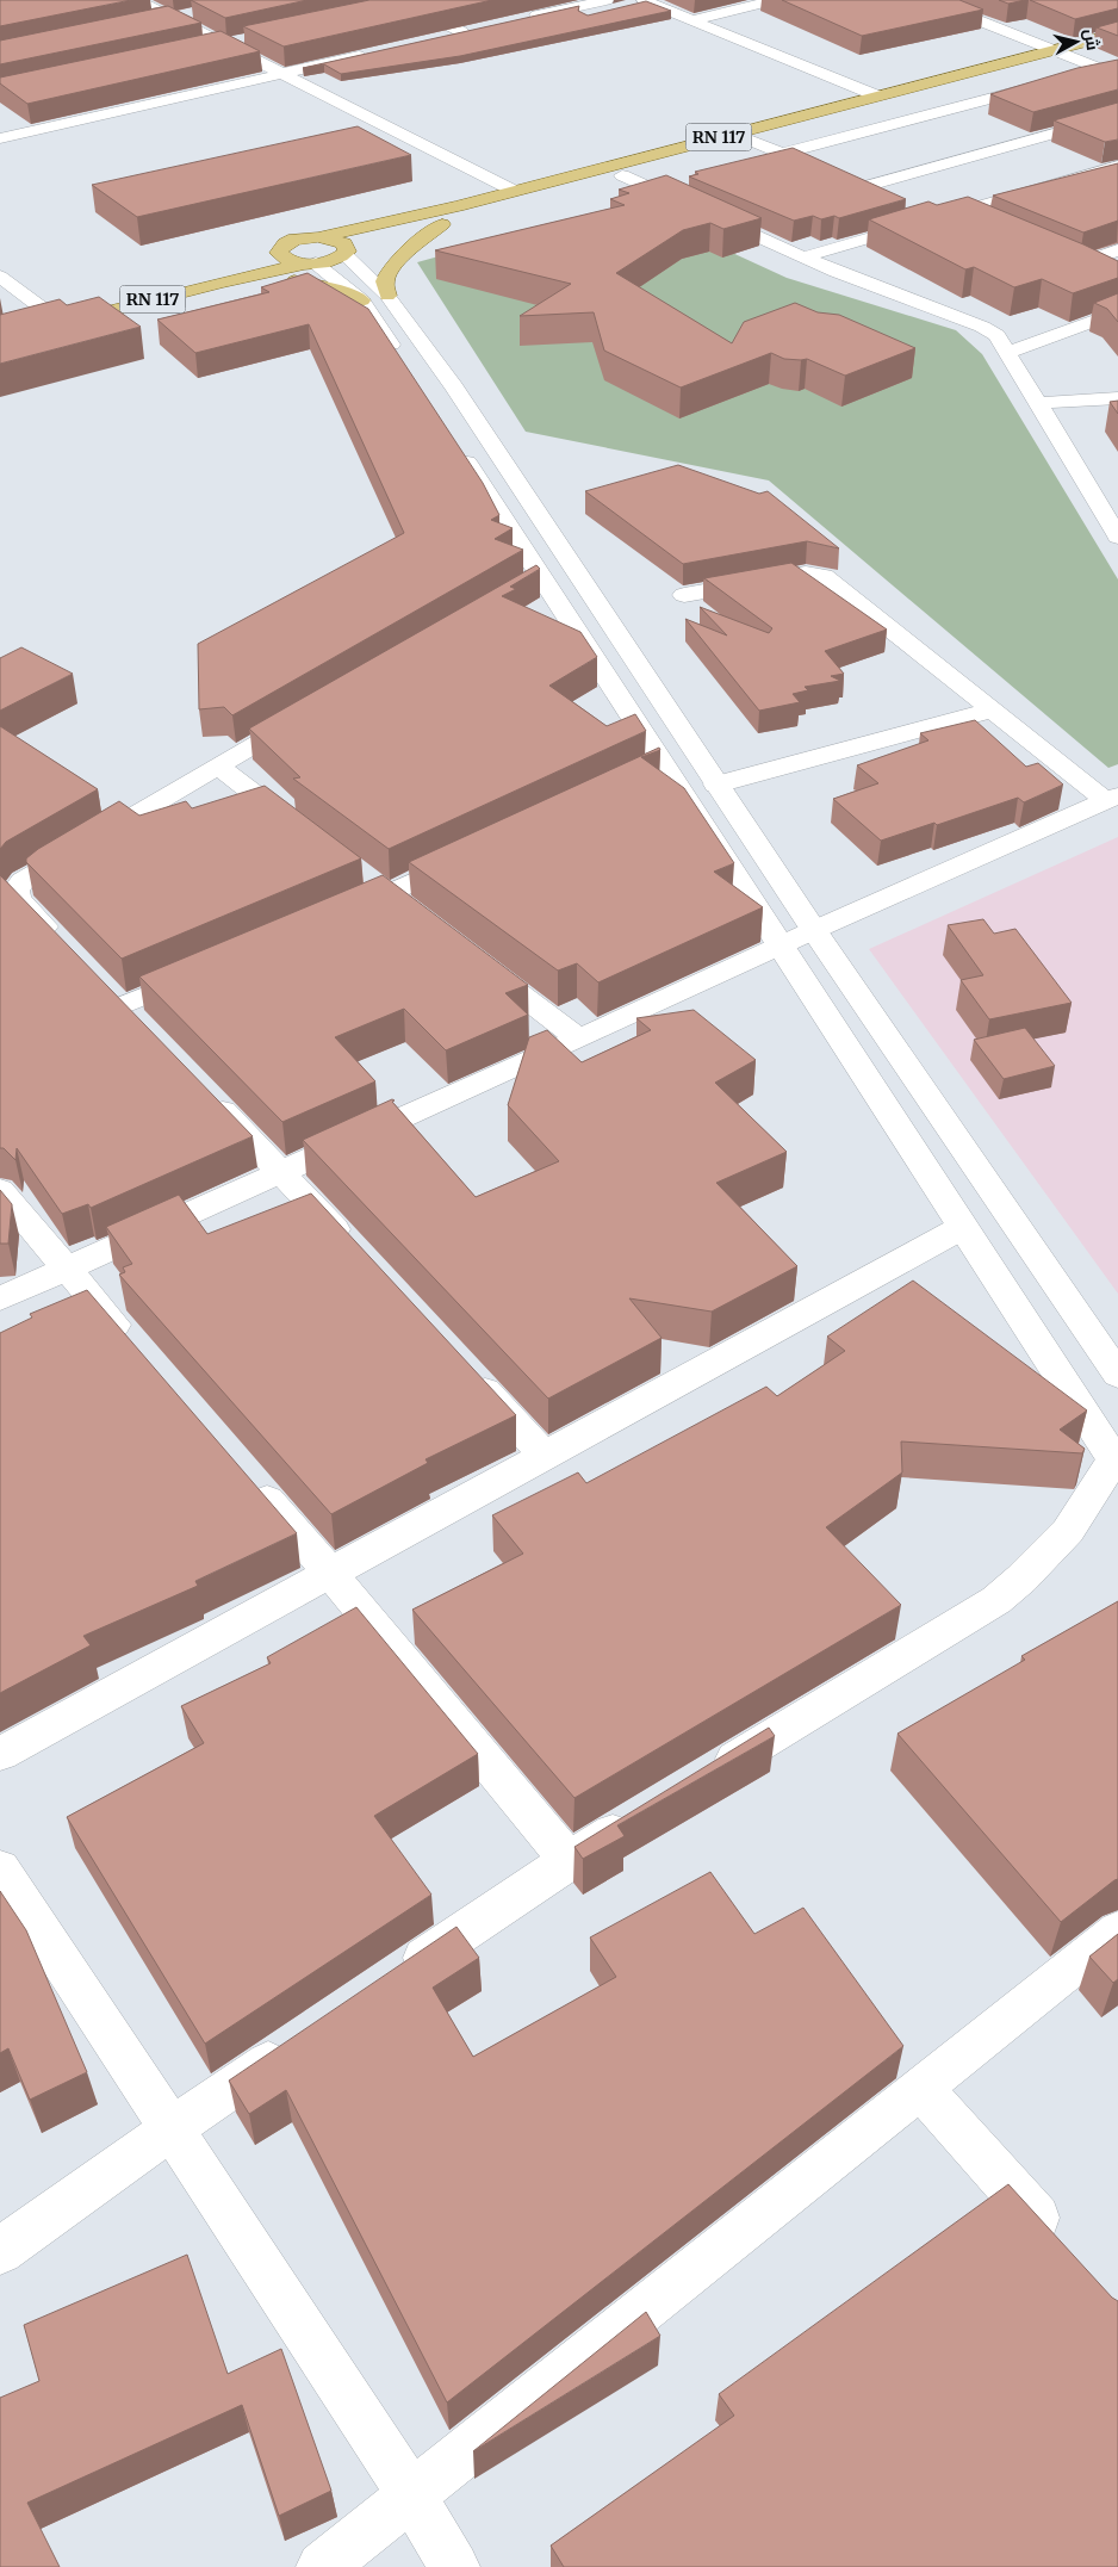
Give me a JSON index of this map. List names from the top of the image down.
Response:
{
  "streets": {
    "main road": ["RN 117"]
  },
  "north": "right"
}
